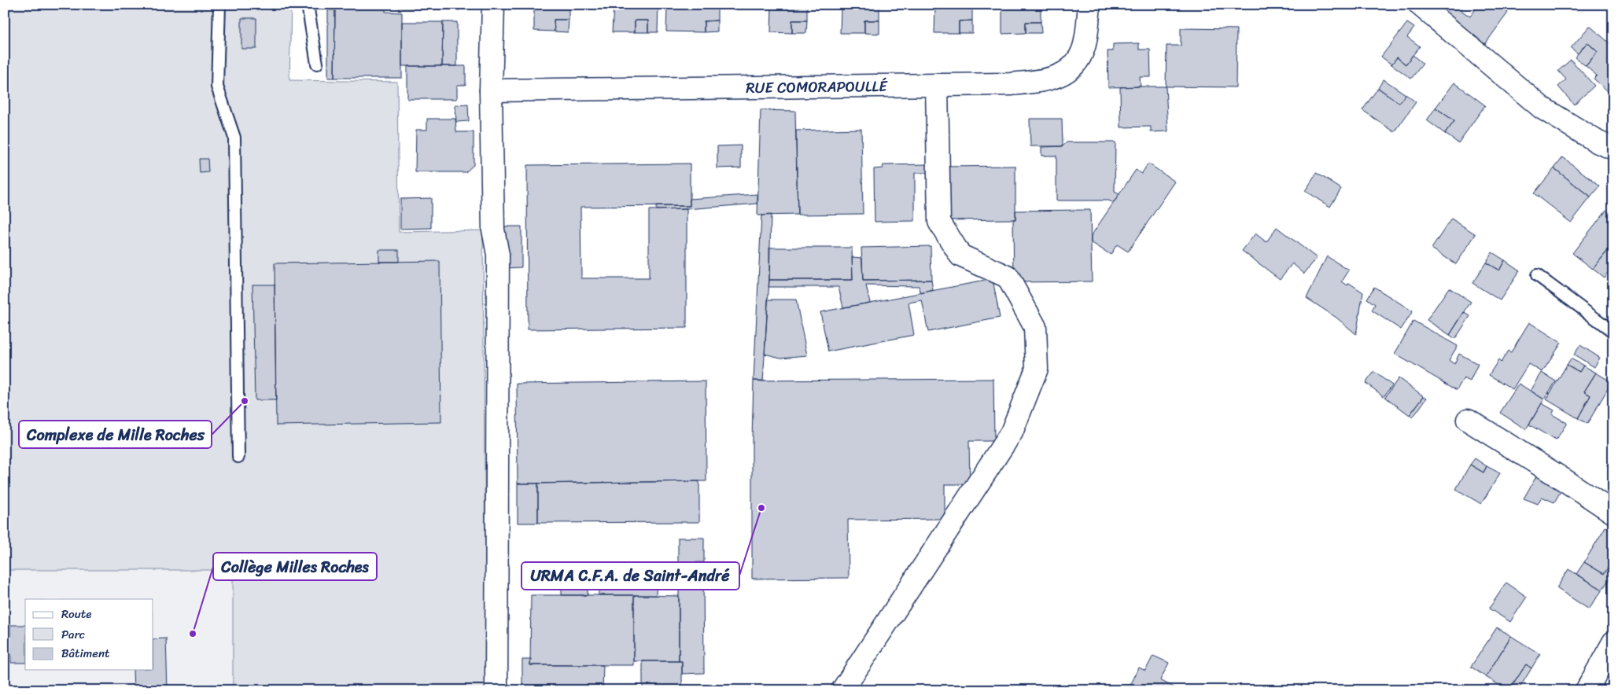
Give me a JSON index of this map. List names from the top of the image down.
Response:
{
  "streets": {
    "street": ["RUE COMORAPOULLÉ"]
  },
  "places": ["Complexe de Mille Roches", "URMA C.F.A. de Saint-André", "Collège Milles Roches"],
  "legend": ["Route", "Parc", "Bâtiment"]
}
